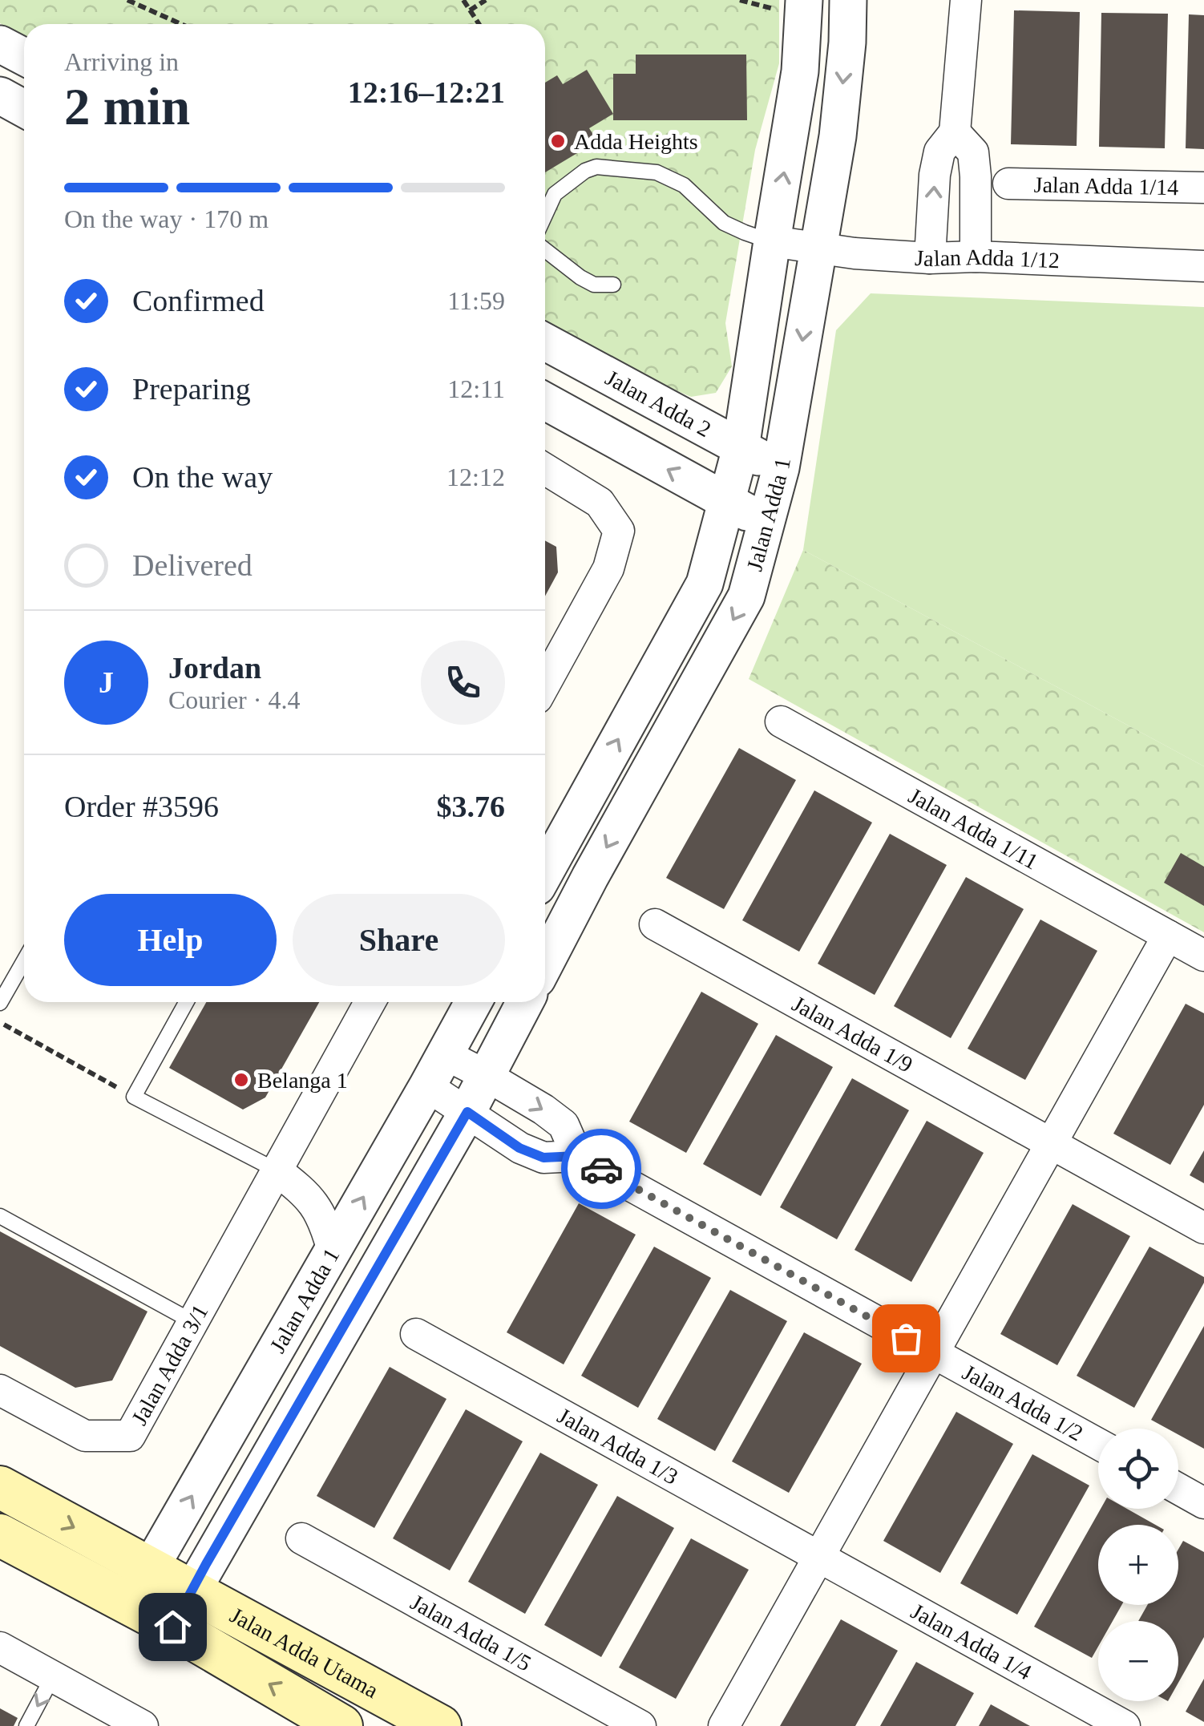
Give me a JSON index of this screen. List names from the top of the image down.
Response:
{
  "streets": {
    "main road": ["Jalan Adda Utama"],
    "street": [
      "Jalan Adda 1/14",
      "Jalan Adda 1/12",
      "Jalan Adda 2",
      "Jalan Adda 1",
      "Jalan Adda 1/11",
      "Jalan Adda 1/9",
      "Jalan Adda 3/1",
      "Jalan Adda 1/2",
      "Jalan Adda 1/3",
      "Jalan Adda 1/5",
      "Jalan Adda 1/4"
    ]
  },
  "crossings": [
    ["Jalan Adda 1/12", "Jalan Adda 1"],
    ["Jalan Adda 2", "Jalan Adda 1"],
    ["Jalan Adda 1", "Jalan Adda Utama"],
    ["Jalan Adda 1/3", "Jalan Adda 1/4"]
  ],
  "places": ["Adda Heights", "Belanga 1"],
  "page": {
    "heading": ["2 min", "Arriving in", "12:16–12:21"],
    "panel": [
      "Jordan",
      "Courier · 4.4",
      "Order #3596",
      "$3.76"
    ],
    "bar": "On the way · 170 m",
    "list": [
      ["Confirmed", "11:59"],
      ["Preparing", "12:11"],
      ["On the way", "12:12"],
      "Delivered"
    ],
    "round": "J",
    "buttons": ["Help", "Share"],
    "map_buttons": ["+", "−"]
  }
}
